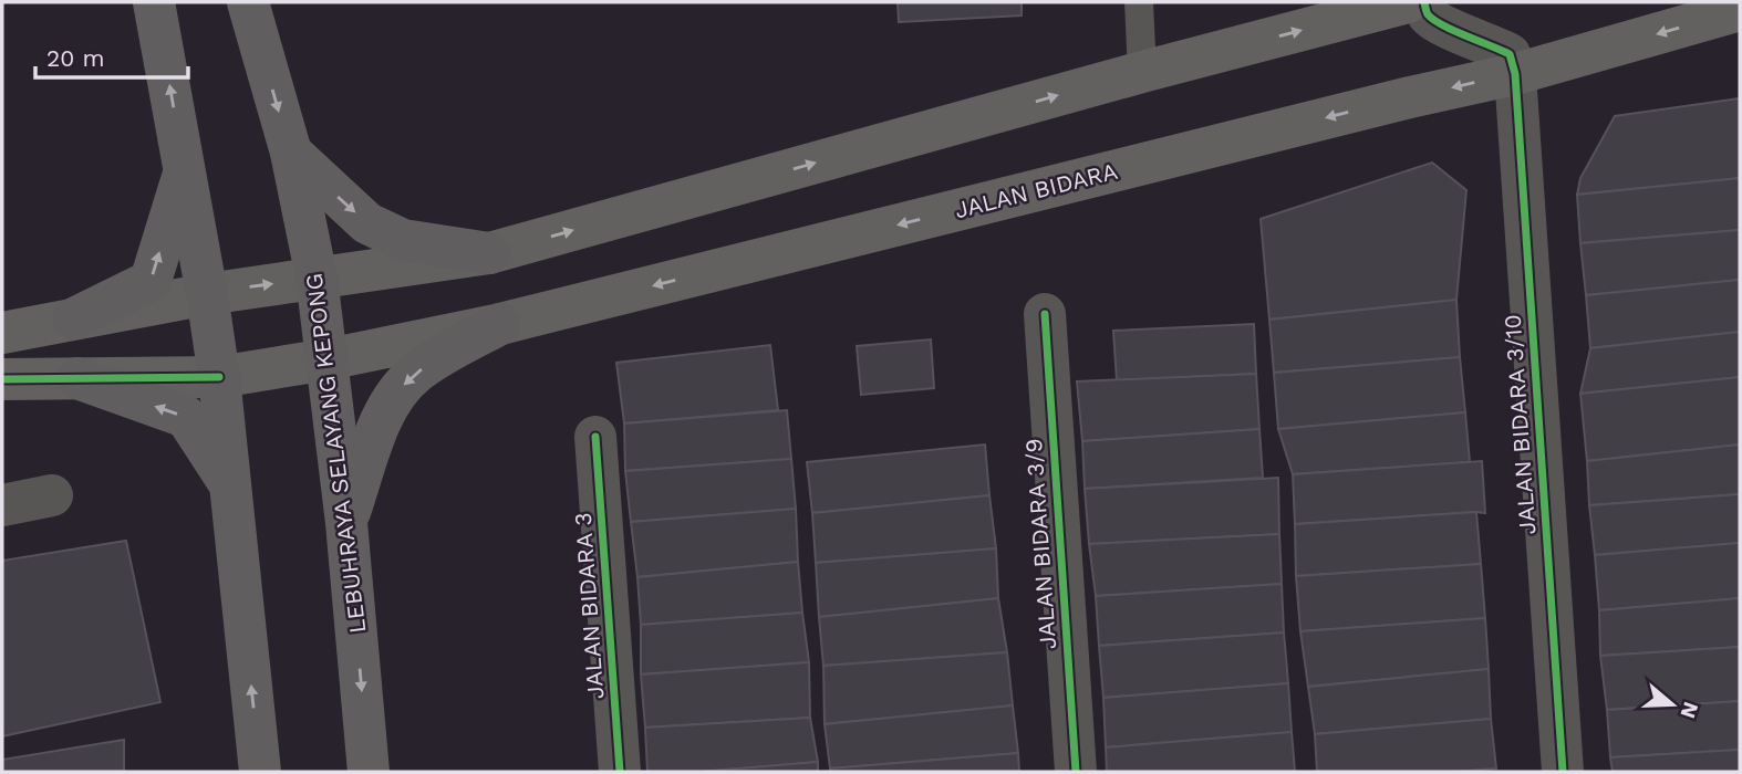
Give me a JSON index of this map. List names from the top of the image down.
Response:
{
  "streets": {
    "main road": ["JALAN BIDARA", "LEBUHRAYA SELAYANG KEPONG"],
    "street": ["JALAN BIDARA 3/10", "JALAN BIDARA 3/9", "JALAN BIDARA 3"]
  },
  "crossings": [
    ["JALAN BIDARA", "JALAN BIDARA 3/10"],
    ["JALAN BIDARA", "LEBUHRAYA SELAYANG KEPONG"]
  ],
  "scale_bar": "20 m",
  "north": "right"
}
